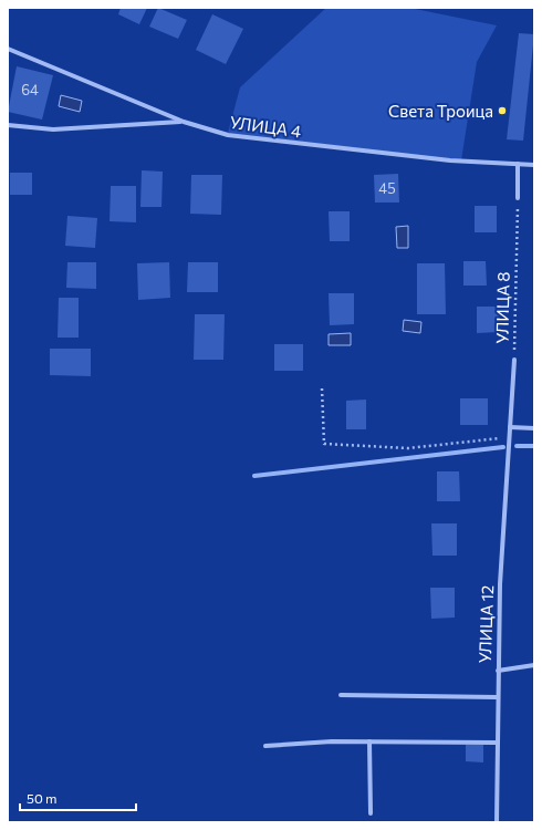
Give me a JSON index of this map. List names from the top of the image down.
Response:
{
  "streets": {
    "street": ["УЛИЦА 4", "УЛИЦА 8", "УЛИЦА 12"]
  },
  "crossings": [
    ["УЛИЦА 8", "УЛИЦА 12"]
  ],
  "places": ["Света Троица"],
  "house_numbers": ["64", "45"],
  "scale_bar": "50 m"
}
